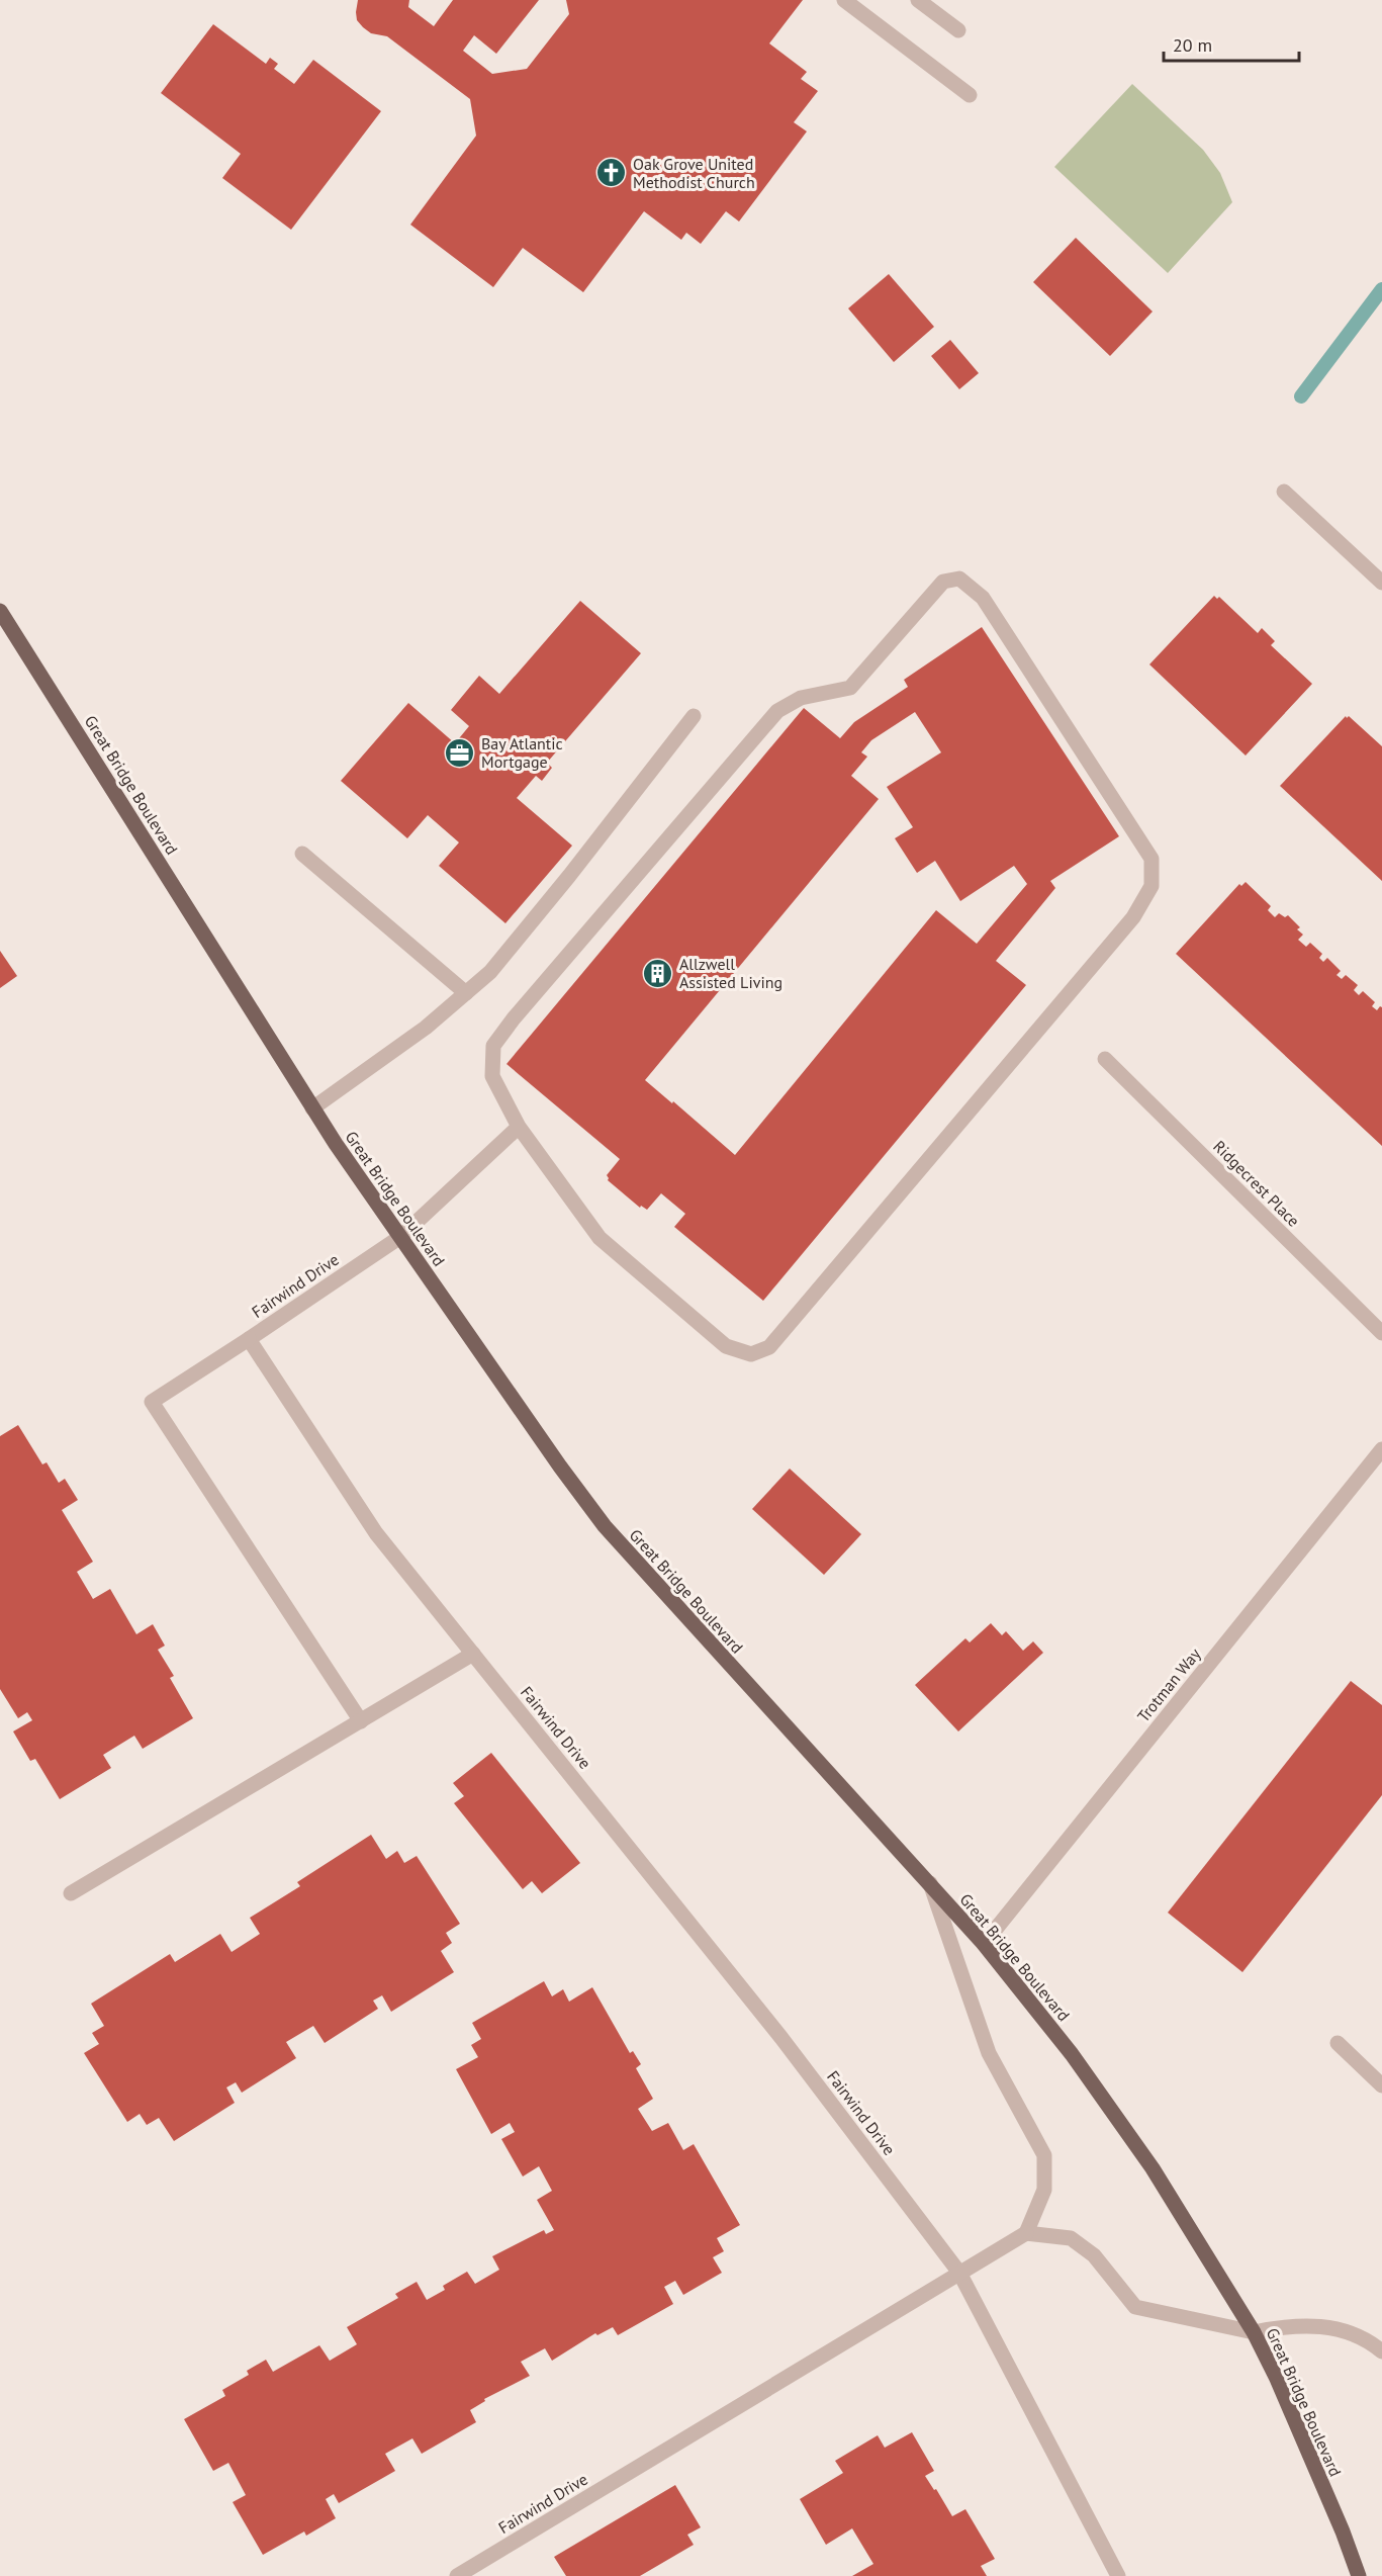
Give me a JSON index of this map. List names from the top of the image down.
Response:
{
  "streets": {
    "main road": ["Great Bridge Boulevard"],
    "street": ["Ridgecrest Place", "Fairwind Drive", "Trotman Way"]
  },
  "crossings": [
    ["Great Bridge Boulevard", "Fairwind Drive"],
    ["Great Bridge Boulevard", "Trotman Way"]
  ],
  "places": {
    "church": ["Oak Grove United Methodist Church"],
    "office": ["Bay Atlantic Mortgage"],
    "building": ["Allzwell Assisted Living"]
  },
  "scale_bar": "20 m"
}
